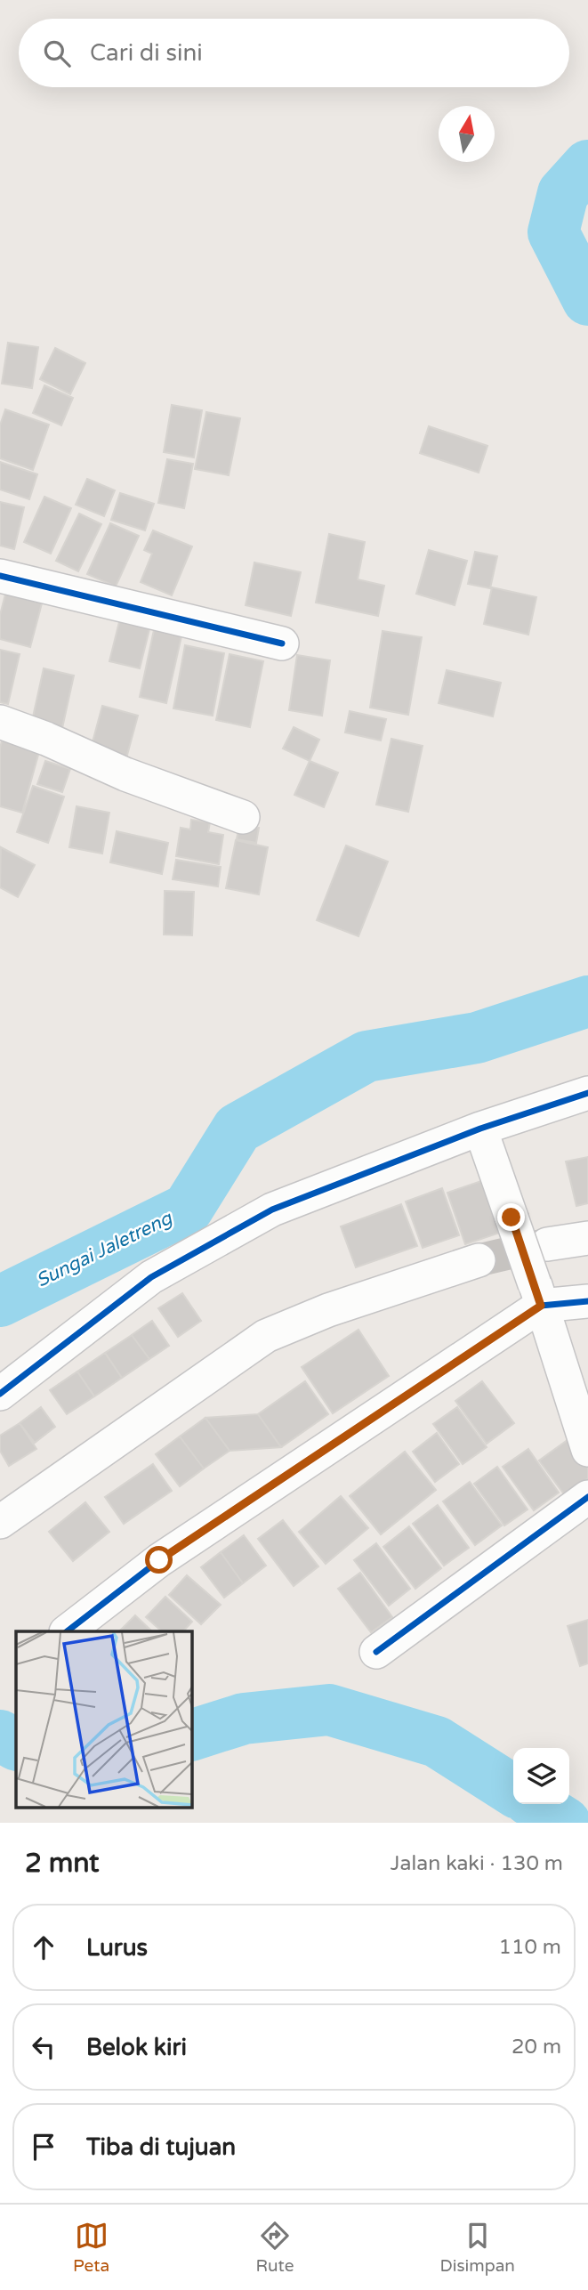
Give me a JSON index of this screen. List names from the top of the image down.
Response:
{
  "water": ["Sungai Jaletreng"],
  "north": "top",
  "page": {
    "search": "Cari di sini",
    "heading": ["2 mnt", "Jalan kaki · 130 m"],
    "list": [
      ["Lurus", "110 m"],
      ["Belok kiri", "20 m"],
      "Tiba di tujuan"
    ],
    "nav": ["Peta", "Rute", "Disimpan"]
  }
}
